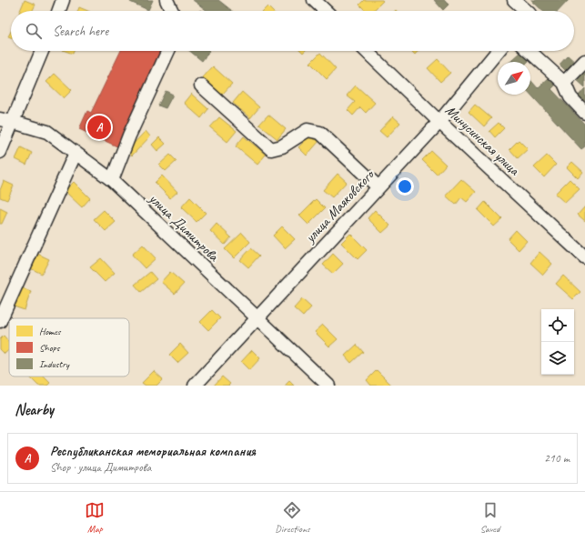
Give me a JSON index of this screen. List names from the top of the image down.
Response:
{
  "streets": {
    "street": ["Минусинская улица", "улица Маяковского", "улица Димитрова"]
  },
  "crossings": [
    ["Минусинская улица", "улица Маяковского"],
    ["улица Маяковского", "улица Димитрова"]
  ],
  "legend": ["Homes", "Shops", "Industry"],
  "north": "top right",
  "page": {
    "search": "Search here",
    "pins": "A",
    "heading": "Nearby",
    "list": [
      {
        "mark": "A",
        "name": "Республиканская мемориальная компания",
        "note": "Shop · улица Димитрова",
        "value": "210 m"
      }
    ],
    "nav": ["Map", "Directions", "Saved"]
  }
}
